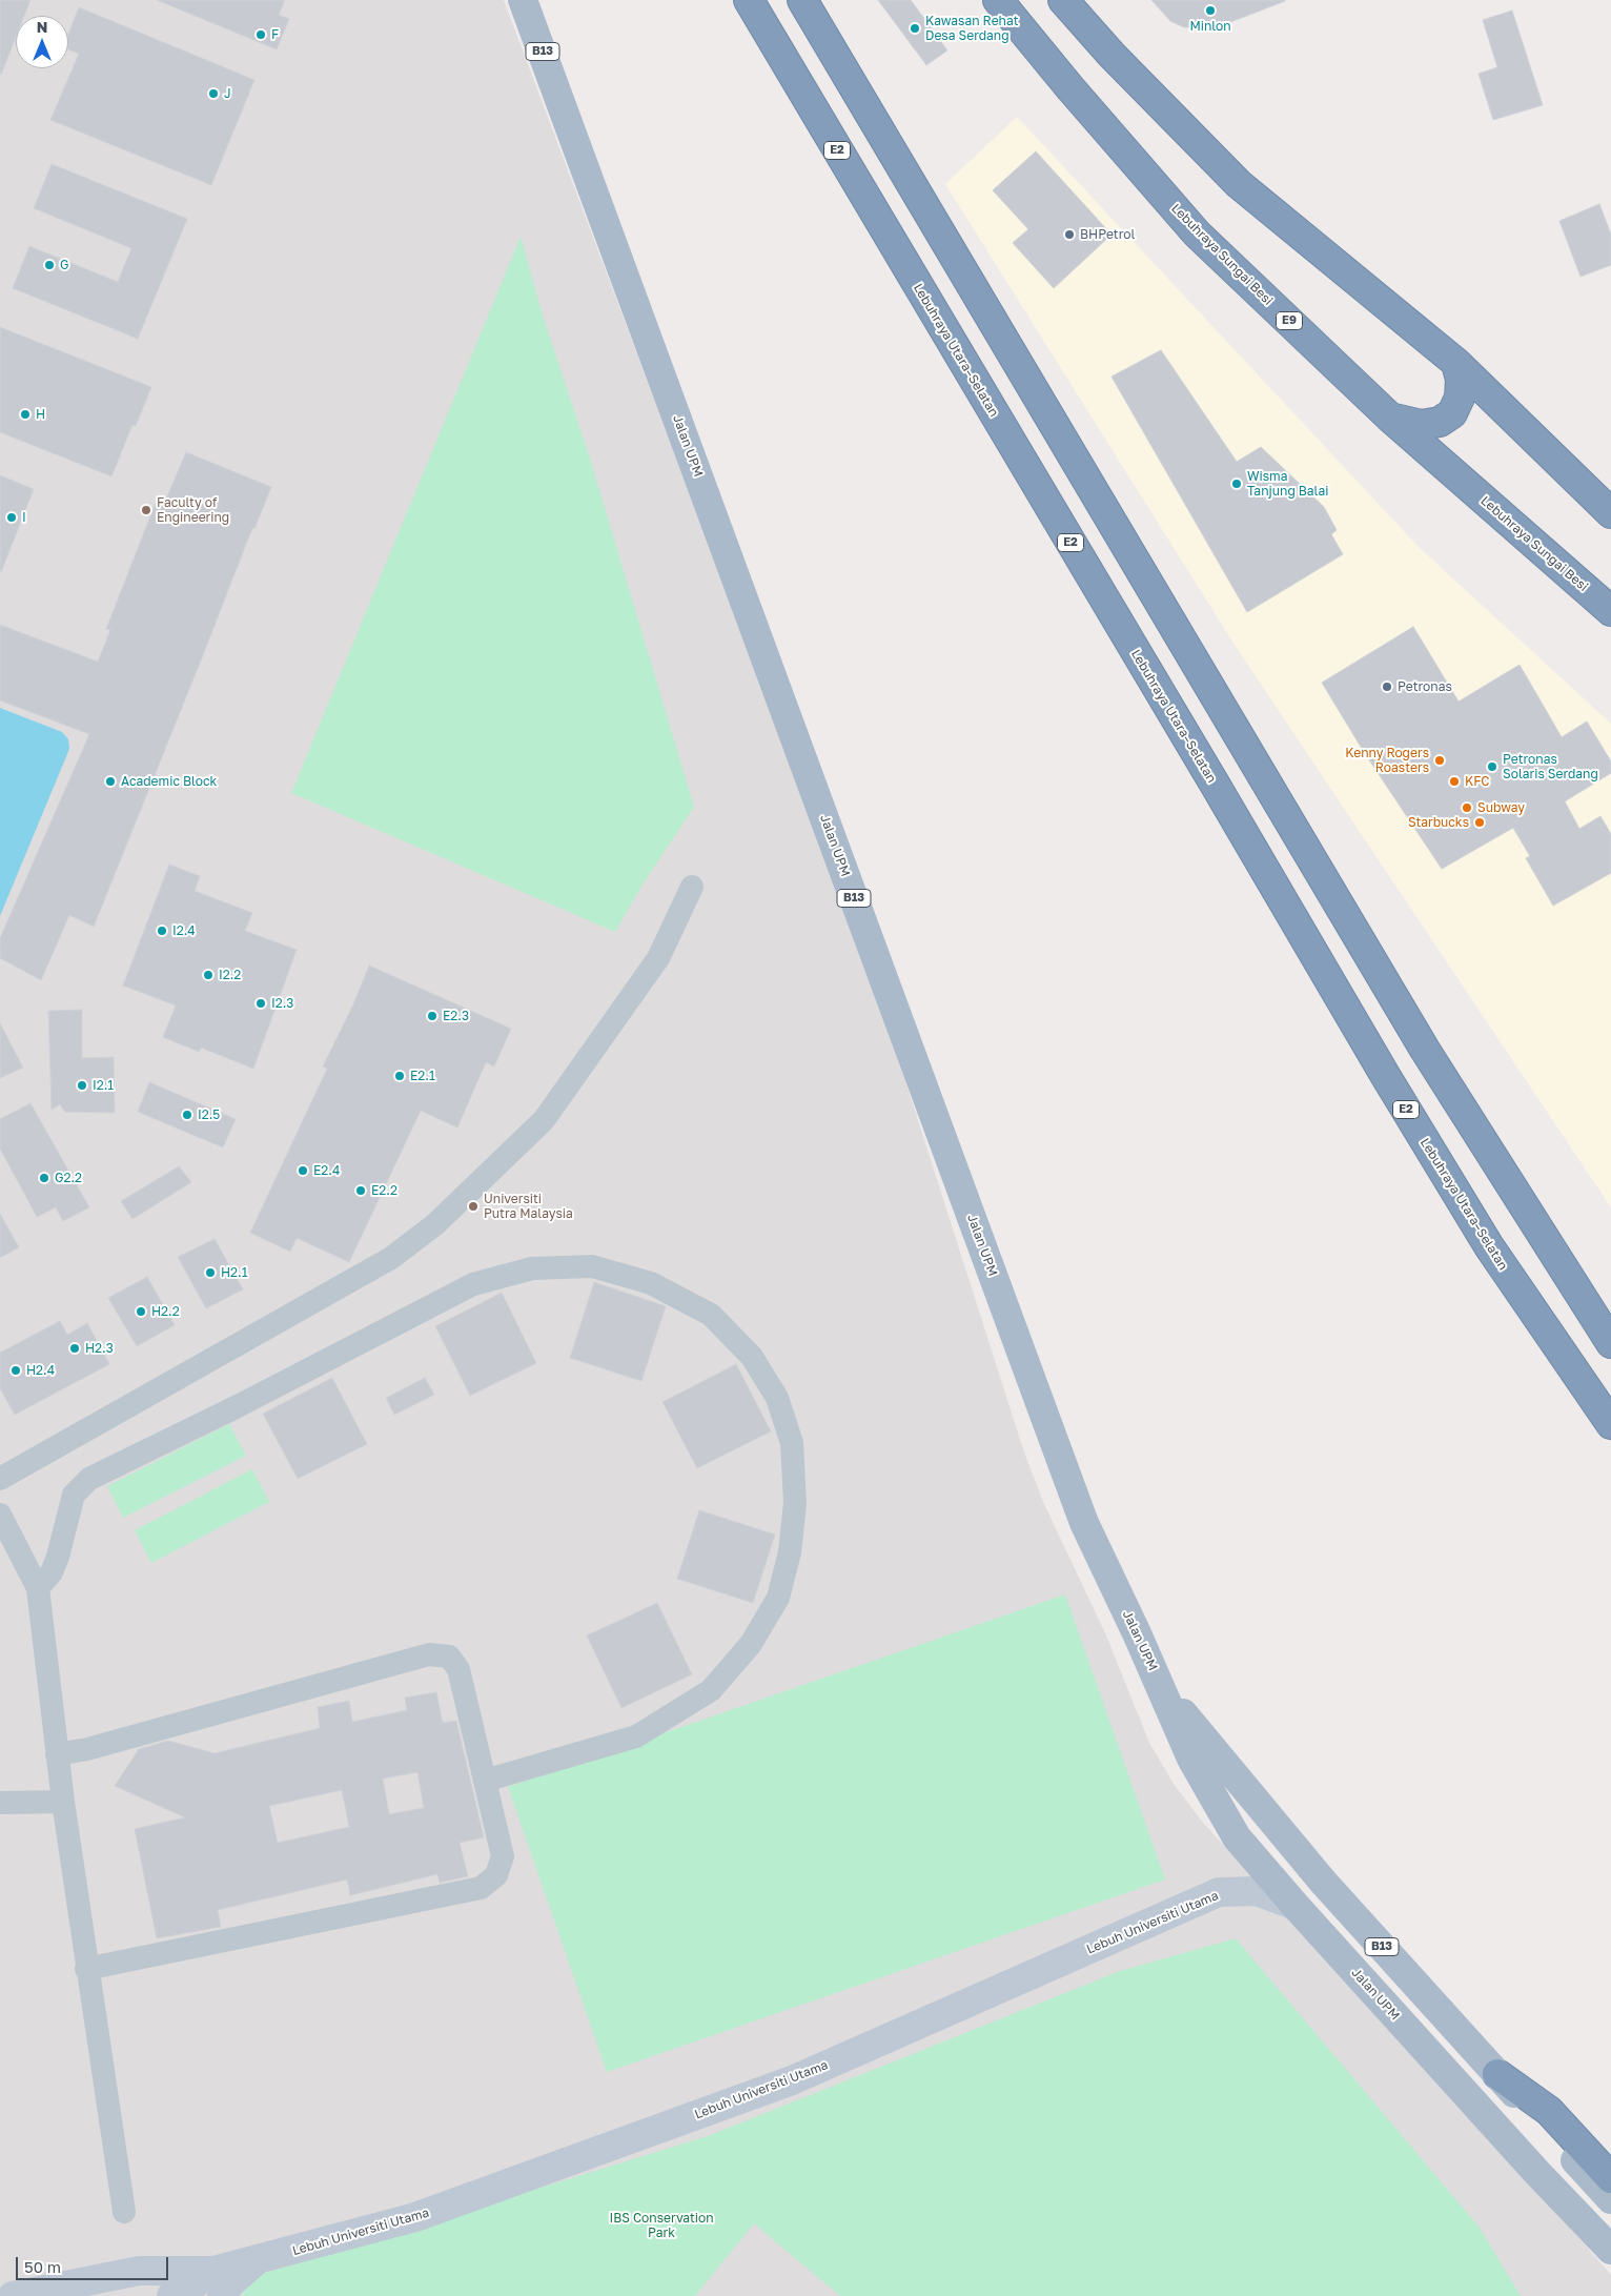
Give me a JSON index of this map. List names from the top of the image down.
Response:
{
  "streets": {
    "highway": [
      "E2",
      "Lebuhraya Sungai Besi",
      "E9",
      "Lebuhraya Utara–Selatan"
    ],
    "main road": ["B13", "Jalan UPM", "Lebuh Universiti Utama"]
  },
  "crossings": [
    ["Jalan UPM", "Lebuh Universiti Utama"]
  ],
  "parks": ["IBS Conservation Park"],
  "places": [
    "Minlon",
    "Kawasan Rehat Desa Serdang",
    "F",
    "J",
    "BHPetrol",
    "G",
    "H",
    "Wisma Tanjung Balai",
    "Faculty of Engineering",
    "I",
    "Petronas",
    "Kenny Rogers Roasters",
    "Petronas Solaris Serdang",
    "Academic Block",
    "KFC",
    "Subway",
    "Starbucks",
    "I2.4",
    "I2.2",
    "I2.3",
    "E2.3",
    "E2.1",
    "I2.1",
    "I2.5",
    "E2.4",
    "G2.2",
    "E2.2",
    "Universiti Putra Malaysia",
    "H2.1",
    "H2.2",
    "H2.3",
    "H2.4"
  ],
  "scale_bar": "50 m",
  "north": "top"
}
